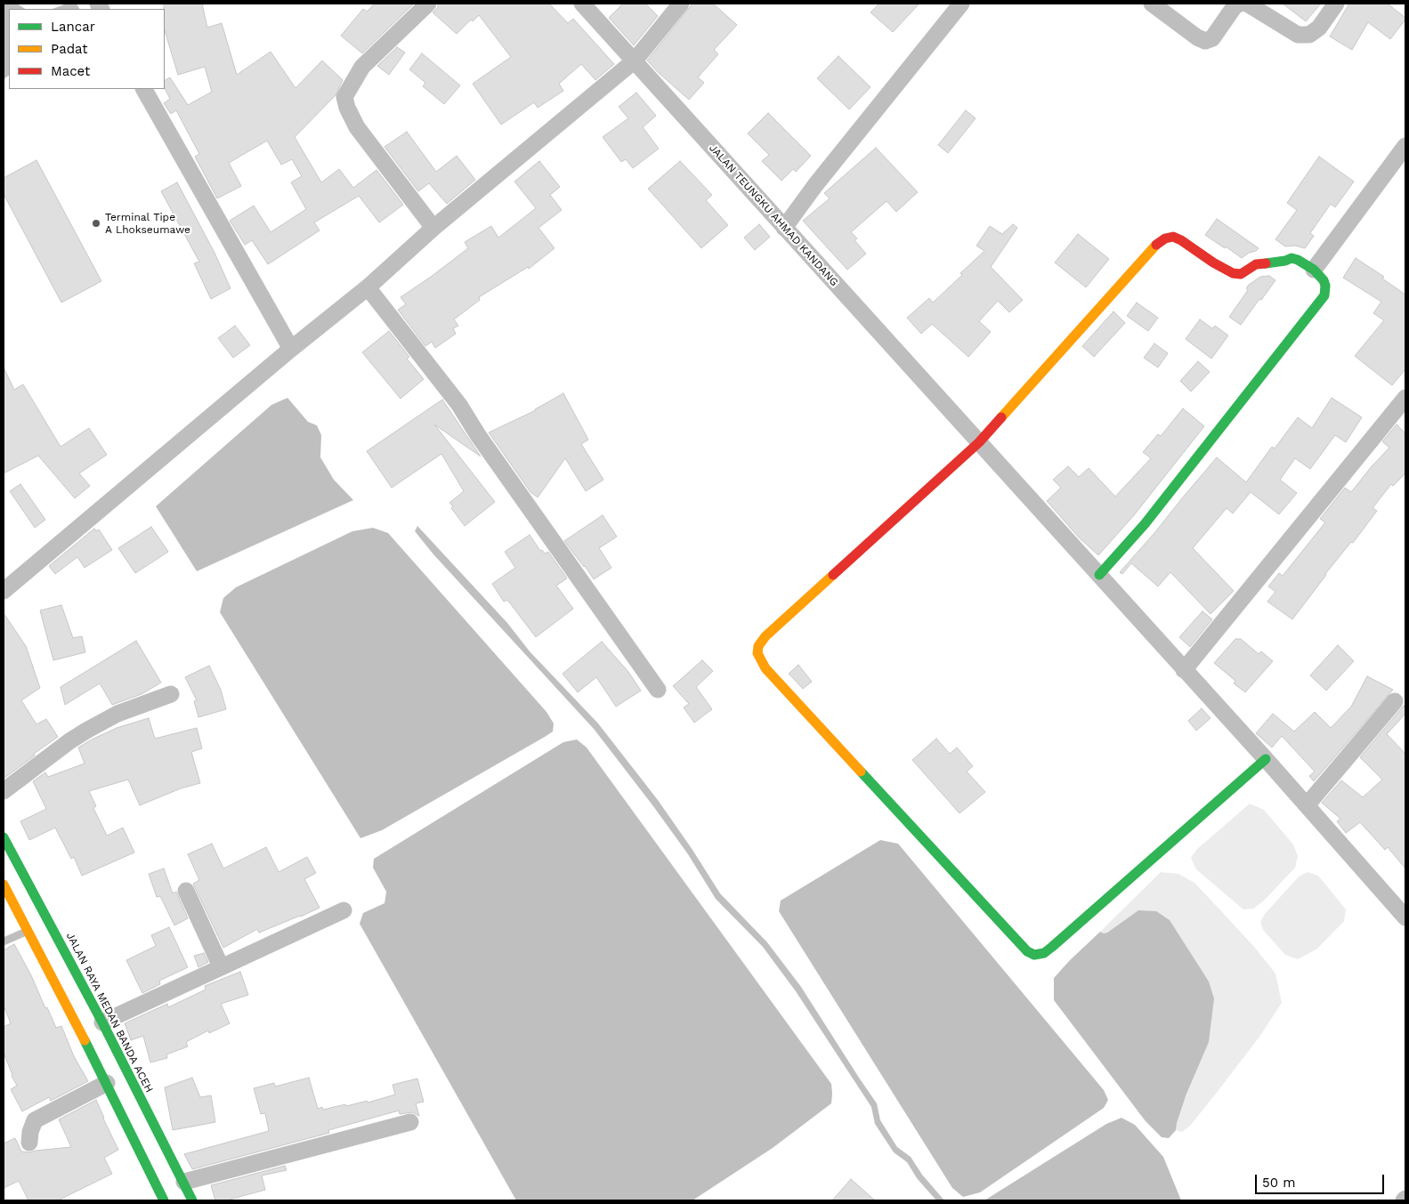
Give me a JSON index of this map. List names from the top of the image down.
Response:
{
  "streets": {
    "main road": ["JALAN RAYA MEDAN BANDA ACEH"],
    "street": ["JALAN TEUNGKU AHMAD KANDANG"]
  },
  "places": ["Terminal Tipe A Lhokseumawe"],
  "legend": ["Lancar", "Padat", "Macet"],
  "scale_bar": "50 m"
}
